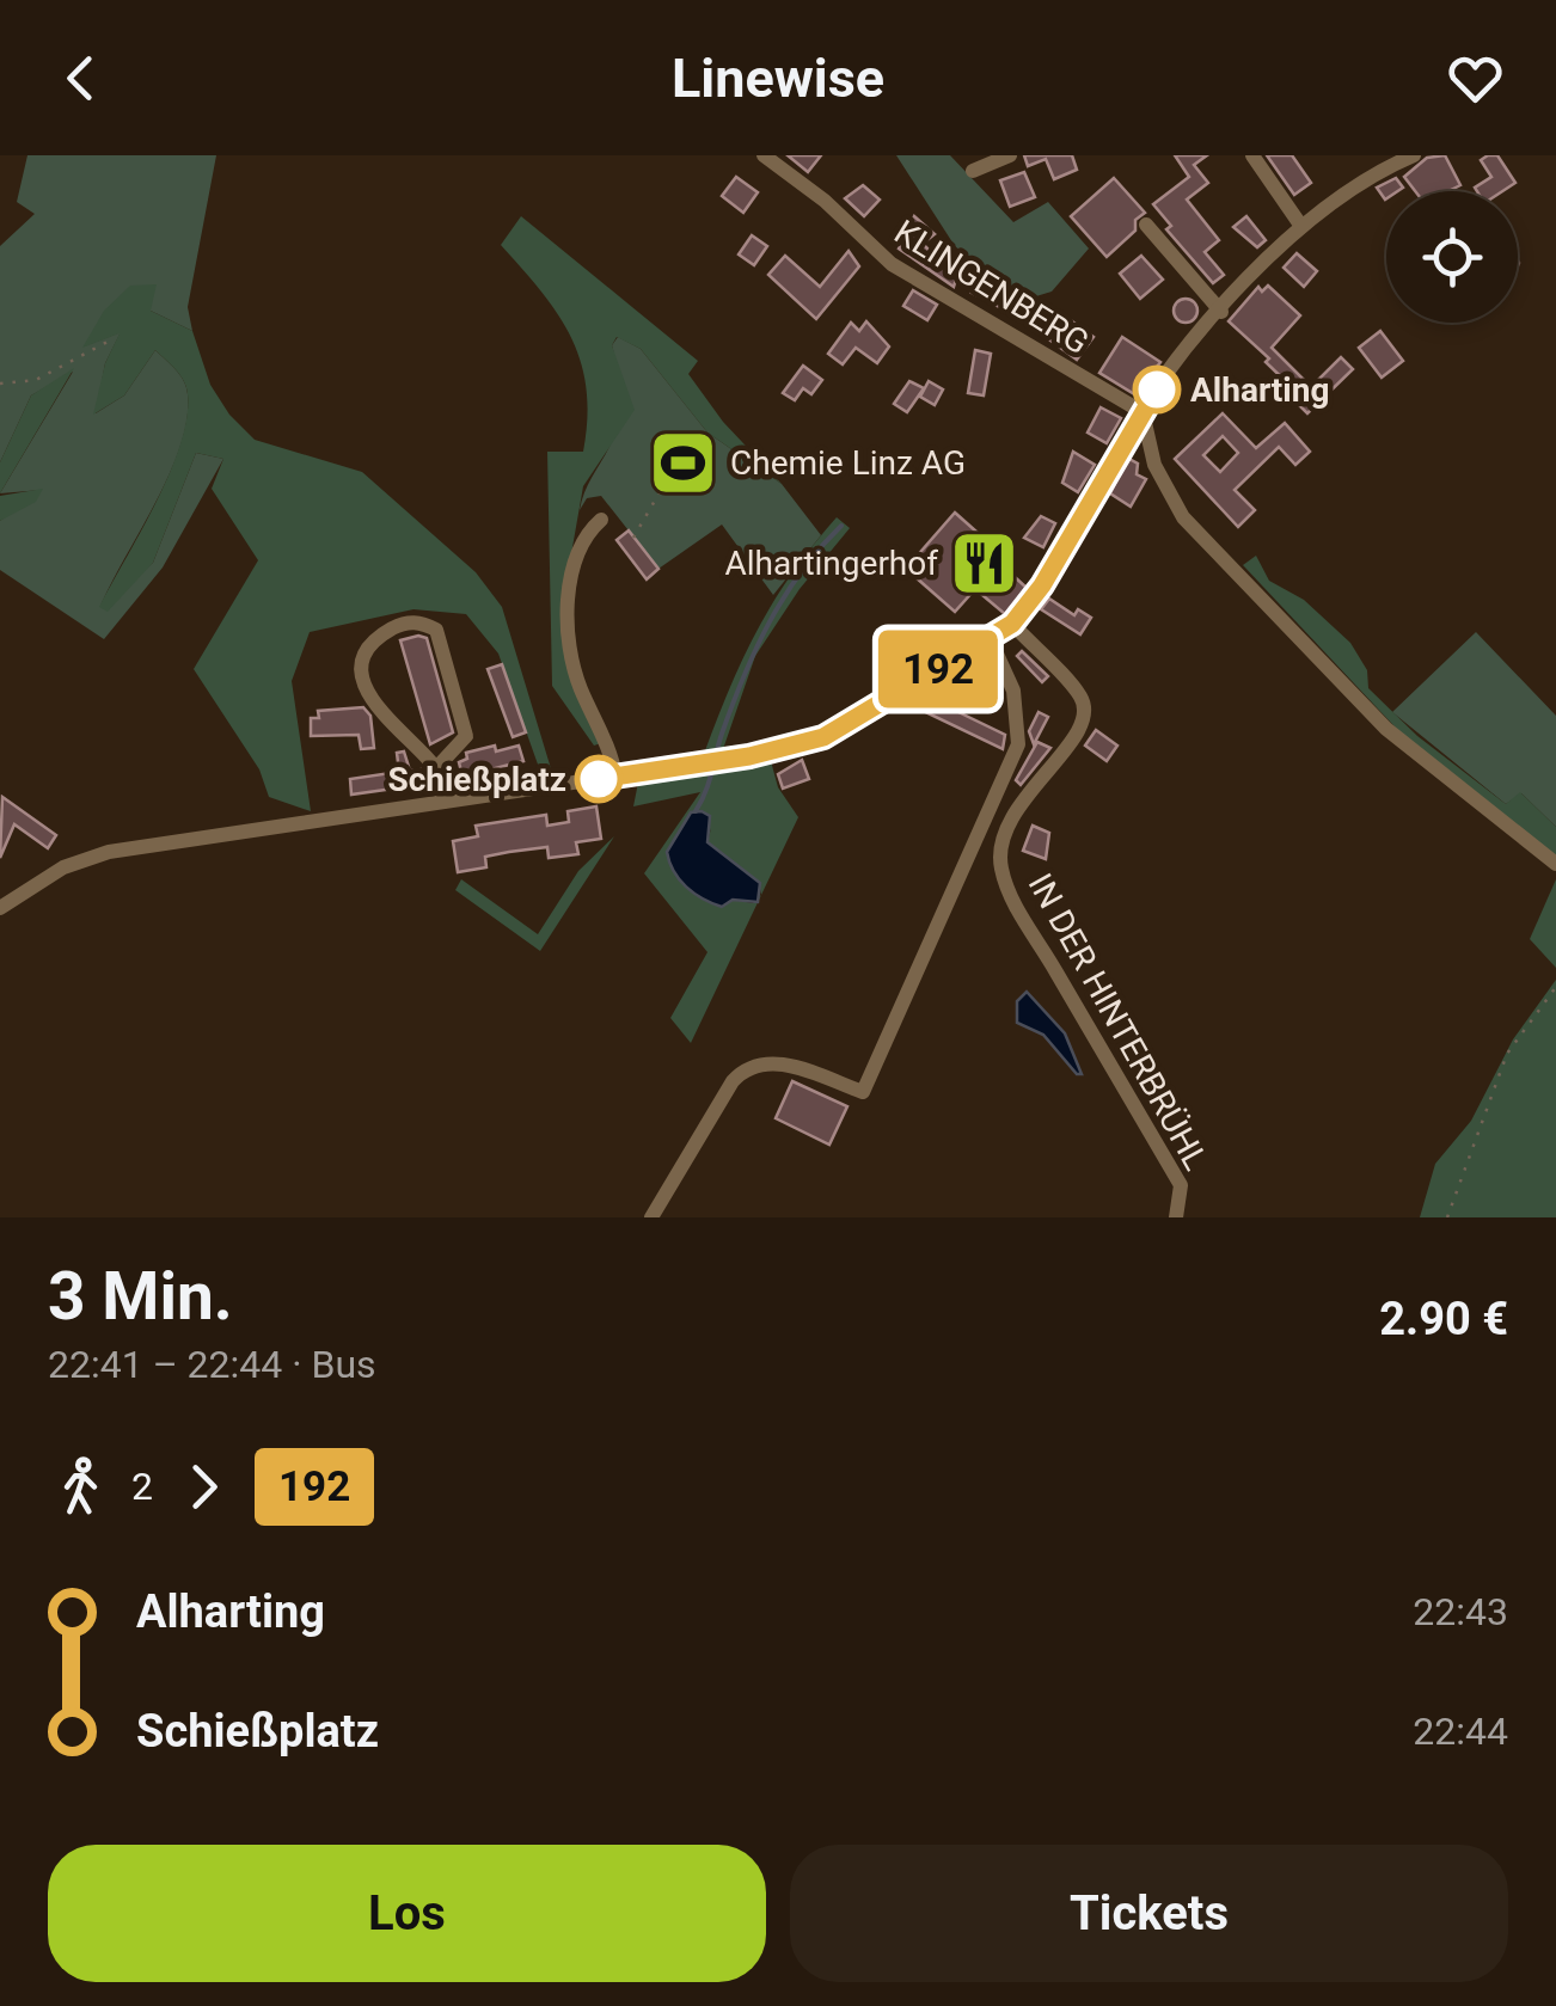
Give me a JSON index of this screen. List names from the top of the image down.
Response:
{
  "streets": {
    "street": ["KLINGENBERG", "IN DER HINTERBRÜHL"]
  },
  "places": {
    "other": ["Alharting", "Schießplatz"],
    "sports": ["Chemie Linz AG"],
    "restaurant": ["Alhartingerhof"]
  },
  "lines": ["bus line 192"],
  "page": {
    "header": "Linewise",
    "on_map": "192",
    "heading": ["3 Min.", "22:41 – 22:44 · Bus", "2.90 €"],
    "legs": ["2", "192"],
    "list": [
      {
        "name": "Alharting",
        "value": "22:43"
      },
      {
        "name": "Schießplatz",
        "value": "22:44"
      }
    ],
    "buttons": ["Los", "Tickets"]
  }
}
